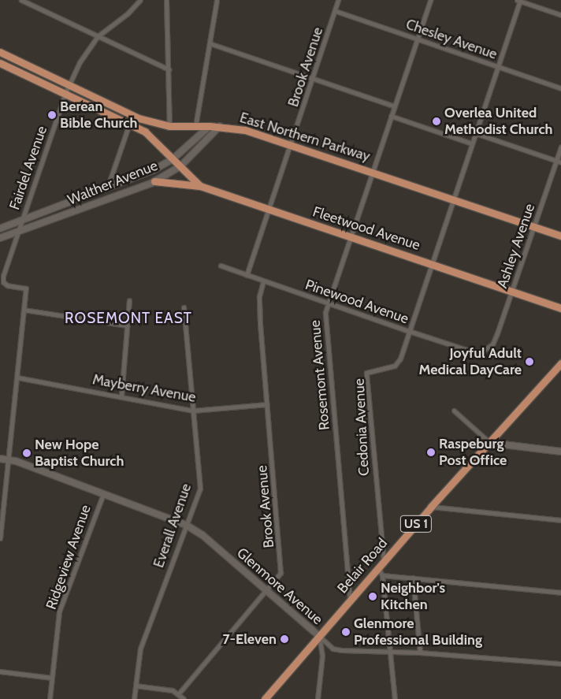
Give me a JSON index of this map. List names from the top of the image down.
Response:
{
  "streets": {
    "main road": [
      "East Northern Parkway",
      "Walther Avenue",
      "Fleetwood Avenue",
      "US 1",
      "Belair Road",
      "Glenmore Avenue"
    ],
    "street": [
      "Chesley Avenue",
      "Brook Avenue",
      "Fairdel Avenue",
      "Ashley Avenue",
      "Pinewood Avenue",
      "Rosemont Avenue",
      "Mayberry Avenue",
      "Cedonia Avenue",
      "Everall Avenue",
      "Ridgeview Avenue"
    ]
  },
  "crossings": [
    ["Chesley Avenue", "Brook Avenue"],
    ["Chesley Avenue", "Rosemont Avenue"],
    ["Chesley Avenue", "Cedonia Avenue"],
    ["Brook Avenue", "East Northern Parkway"],
    ["Brook Avenue", "Fleetwood Avenue"],
    ["Brook Avenue", "Pinewood Avenue"],
    ["Brook Avenue", "Mayberry Avenue"],
    ["Brook Avenue", "Glenmore Avenue"],
    ["East Northern Parkway", "Fairdel Avenue"],
    ["East Northern Parkway", "Walther Avenue"],
    ["East Northern Parkway", "Ashley Avenue"],
    ["East Northern Parkway", "Rosemont Avenue"],
    ["East Northern Parkway", "Cedonia Avenue"],
    ["Fairdel Avenue", "Walther Avenue"],
    ["Fairdel Avenue", "Mayberry Avenue"],
    ["Fairdel Avenue", "Glenmore Avenue"],
    ["Walther Avenue", "Fleetwood Avenue"],
    ["Fleetwood Avenue", "Ashley Avenue"],
    ["Fleetwood Avenue", "Rosemont Avenue"],
    ["Fleetwood Avenue", "Cedonia Avenue"],
    ["Ashley Avenue", "Pinewood Avenue"],
    ["Pinewood Avenue", "Rosemont Avenue"],
    ["Pinewood Avenue", "Cedonia Avenue"],
    ["Rosemont Avenue", "Belair Road"],
    ["Mayberry Avenue", "Everall Avenue"],
    ["Cedonia Avenue", "Belair Road"],
    ["Everall Avenue", "Glenmore Avenue"],
    ["Ridgeview Avenue", "Glenmore Avenue"],
    ["Belair Road", "Glenmore Avenue"]
  ],
  "districts": ["ROSEMONT EAST"],
  "places": [
    "Berean Bible Church",
    "Overlea United Methodist Church",
    "Joyful Adult Medical DayCare",
    "Raspeburg Post Office",
    "New Hope Baptist Church",
    "Neighbor's Kitchen",
    "Glenmore Professional Building",
    "7-Eleven"
  ]
}
